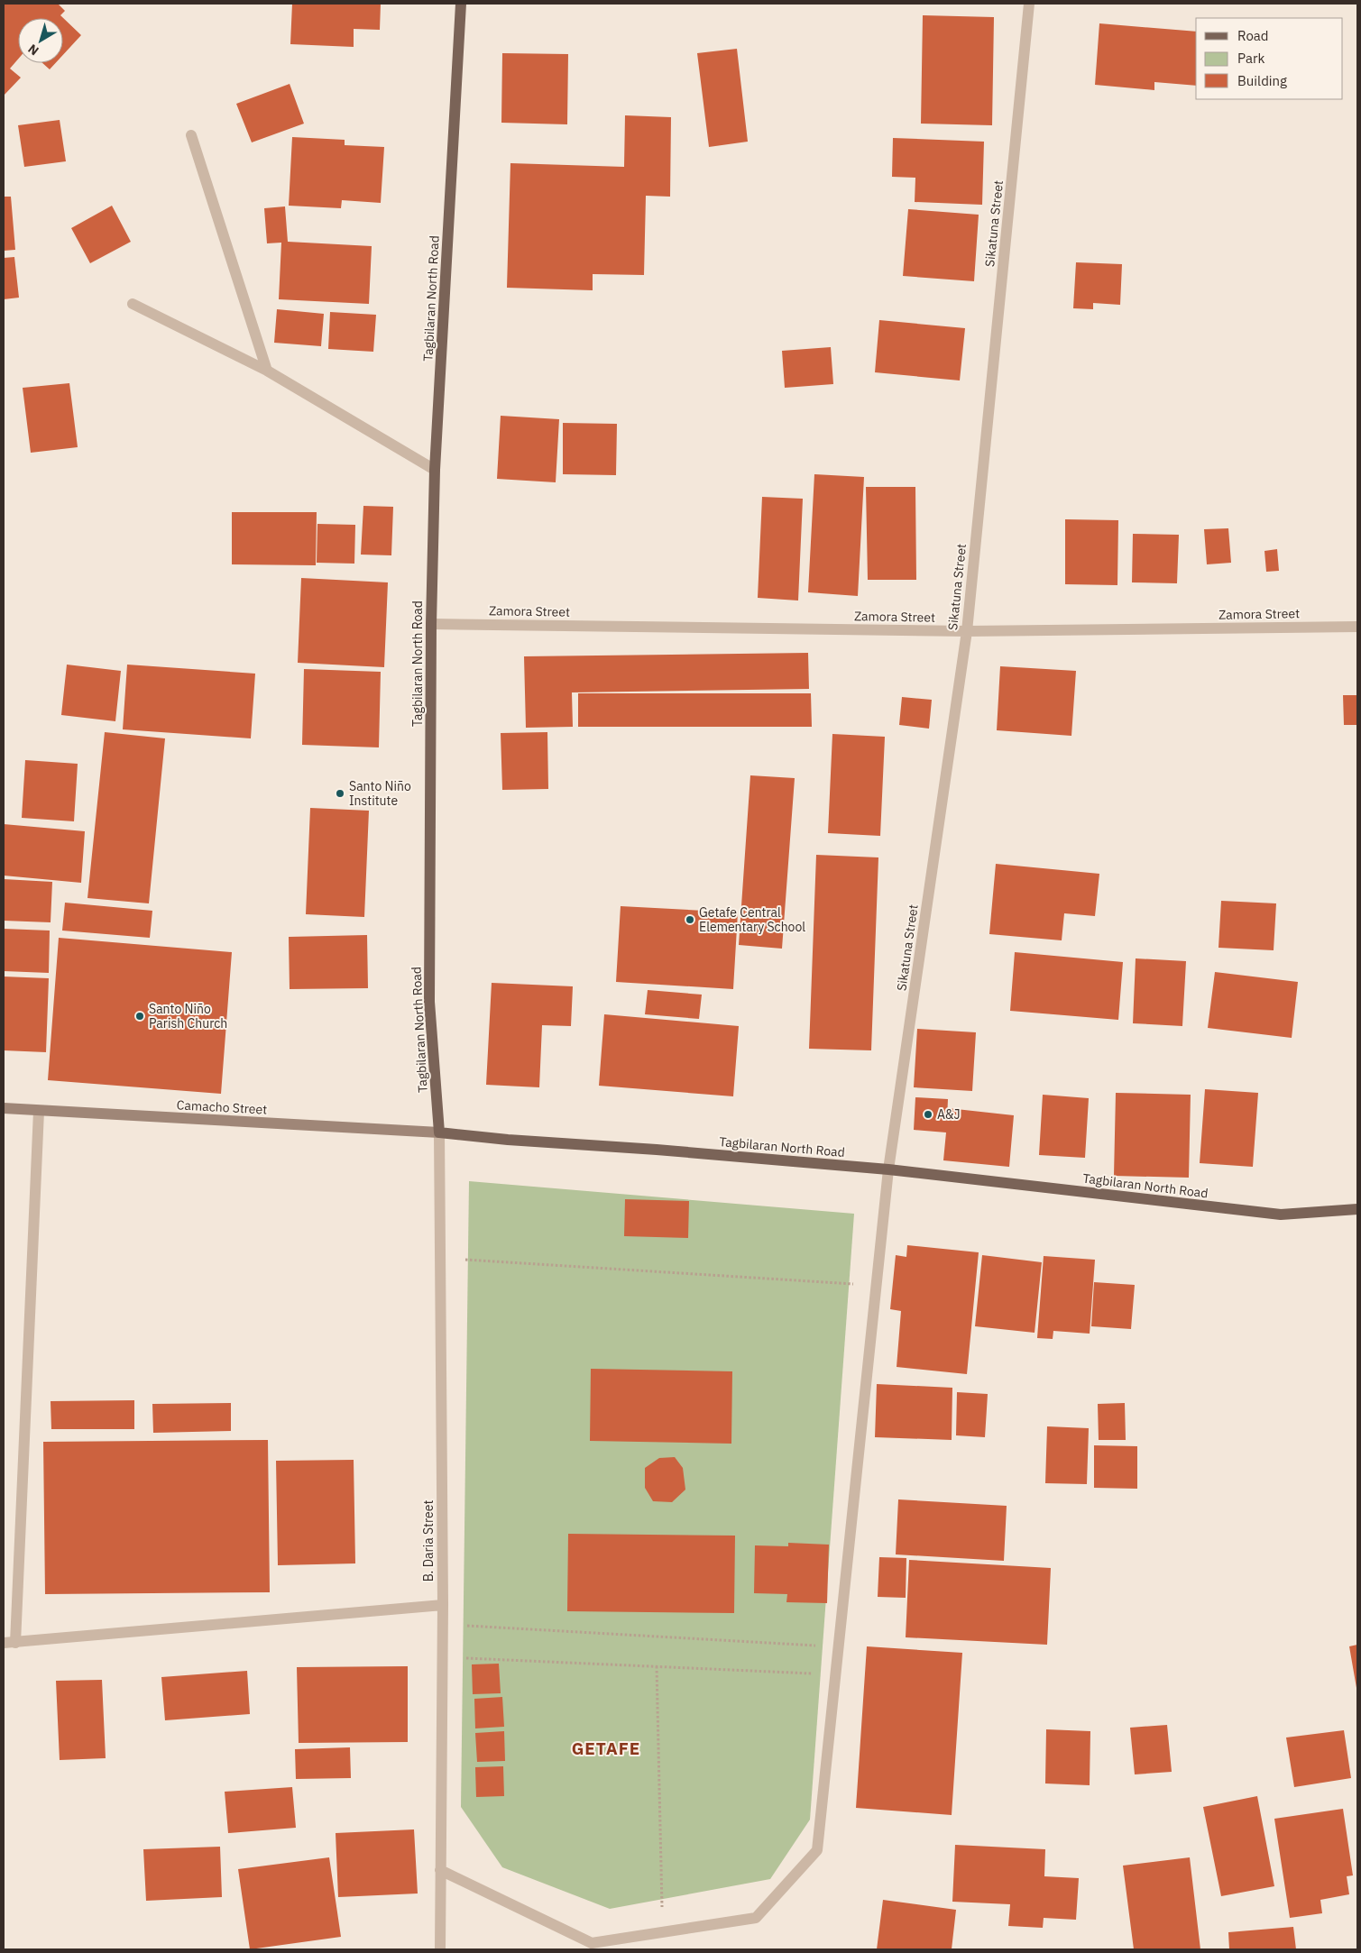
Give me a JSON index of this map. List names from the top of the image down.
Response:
{
  "streets": {
    "main road": ["Tagbilaran North Road"],
    "street": [
      "Sikatuna Street",
      "Zamora Street",
      "Camacho Street",
      "B. Daria Street"
    ]
  },
  "crossings": [
    ["Sikatuna Street", "Tagbilaran North Road"],
    ["Sikatuna Street", "Zamora Street"],
    ["Sikatuna Street", "B. Daria Street"],
    ["Tagbilaran North Road", "Zamora Street"],
    ["Tagbilaran North Road", "Camacho Street"],
    ["Tagbilaran North Road", "B. Daria Street"],
    ["Camacho Street", "B. Daria Street"]
  ],
  "districts": ["GETAFE"],
  "places": [
    "Santo Niño Institute",
    "Getafe Central Elementary School",
    "Santo Niño Parish Church",
    "A&J"
  ],
  "legend": ["Road", "Park", "Building"],
  "north": "bottom left"
}
